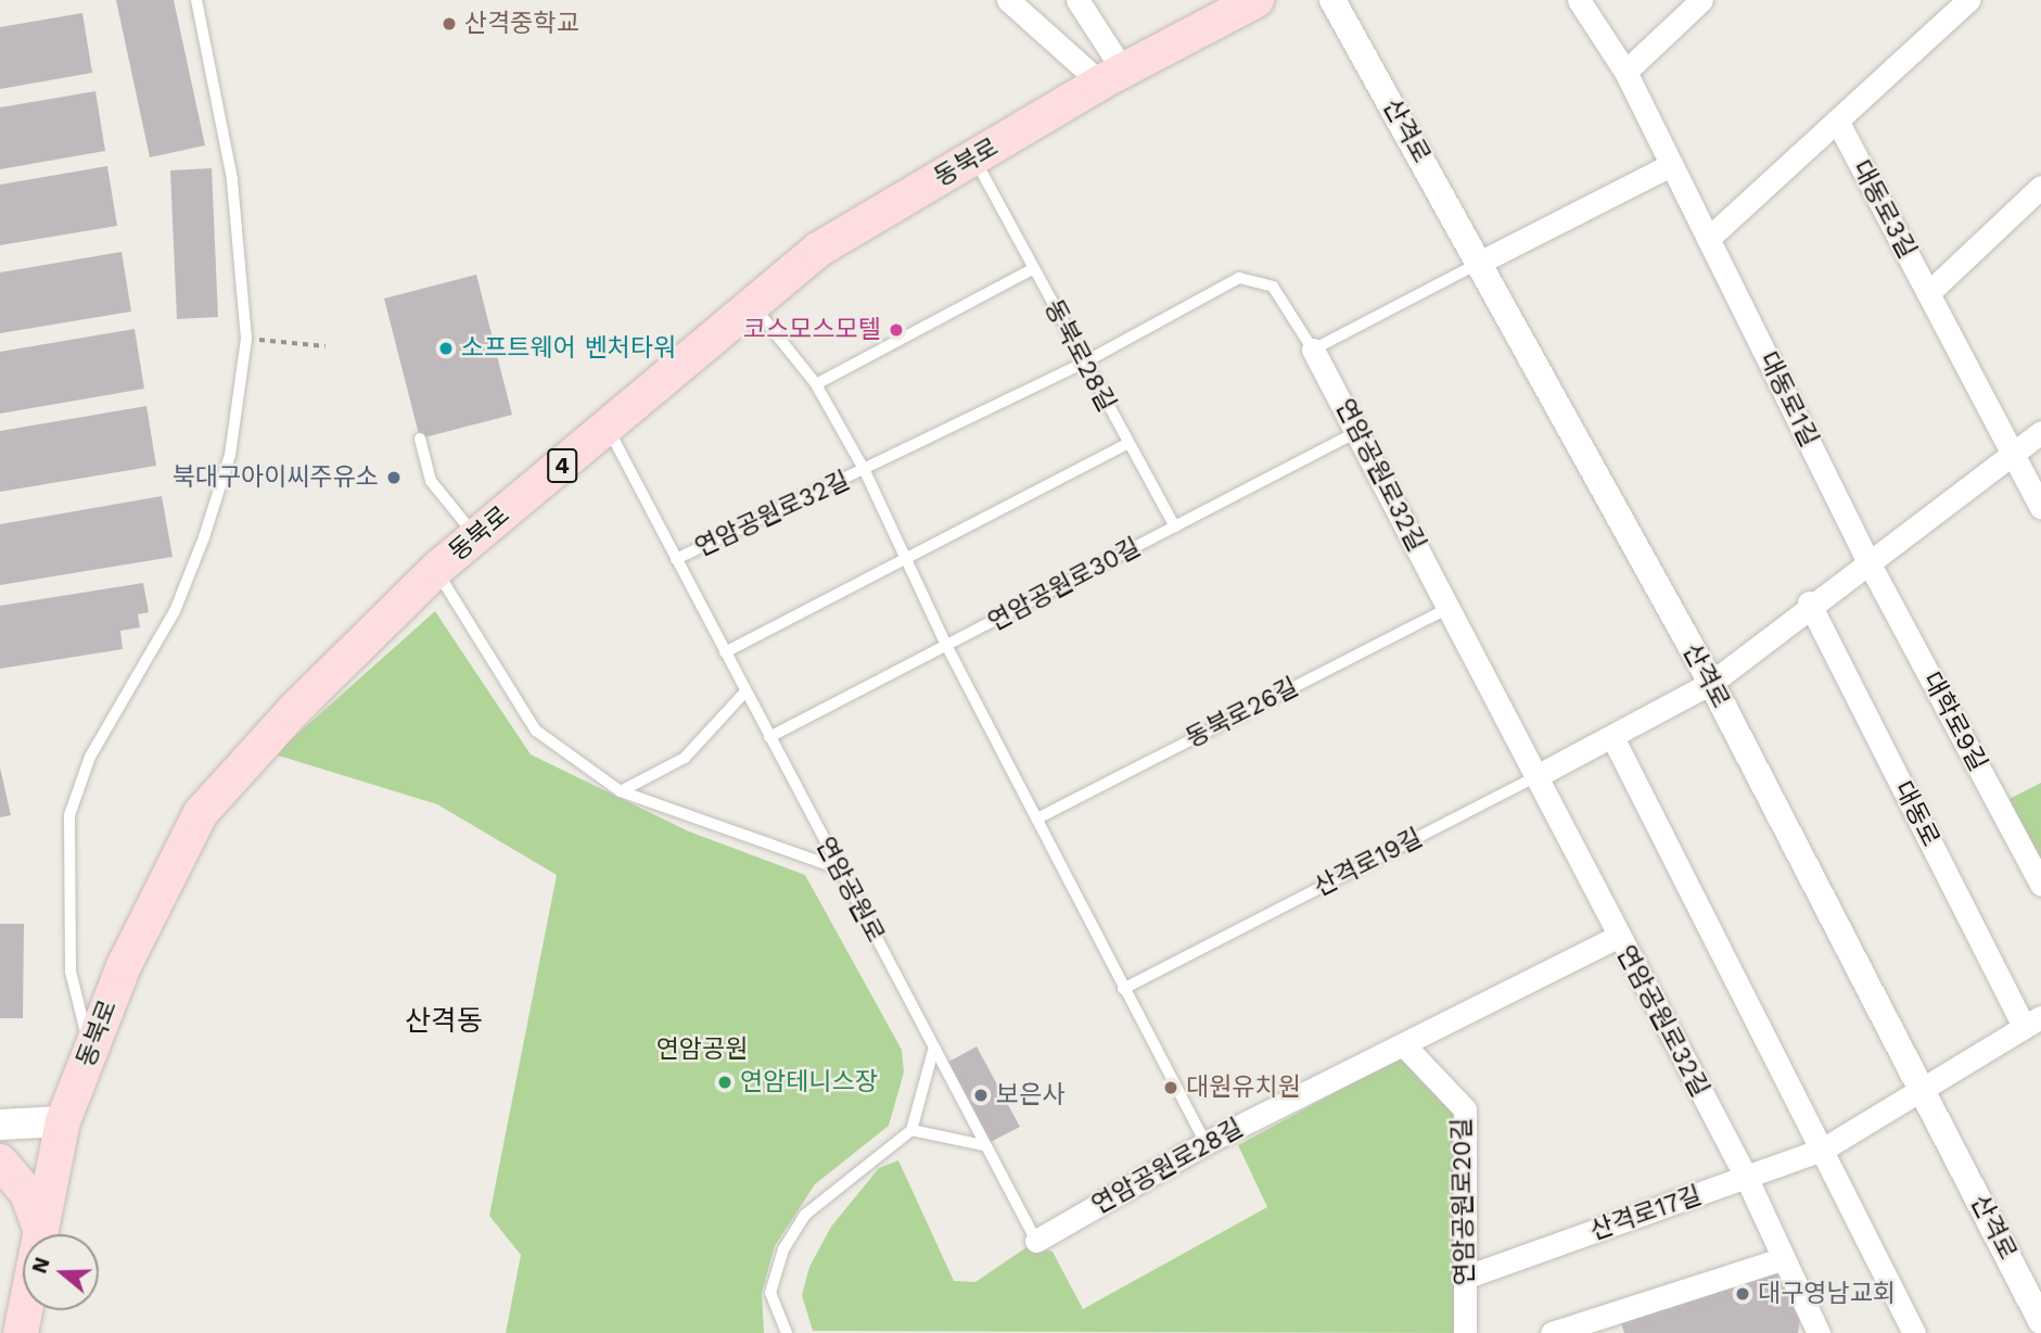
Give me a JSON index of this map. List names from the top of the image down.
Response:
{
  "streets": {
    "main road": ["동북로", "4"],
    "street": [
      "산격로",
      "대동로3길",
      "대동로1길",
      "연암공원로32길",
      "대학로9길",
      "대동로",
      "산격로19길",
      "연암공원로28길",
      "연암공원로20길",
      "산격로17길"
    ],
    "lane": [
      "동북로28길",
      "연암공원로30길",
      "동북로26길",
      "연암공원로"
    ]
  },
  "crossings": [
    ["산격로", "산격로19길"],
    ["산격로", "산격로17길"],
    ["동북로", "동북로28길"],
    ["동북로", "연암공원로"],
    ["동북로28길", "연암공원로32길"],
    ["동북로28길", "연암공원로30길"],
    ["대동로1길", "대학로9길"],
    ["연암공원로32길", "연암공원로30길"],
    ["연암공원로32길", "동북로26길"],
    ["연암공원로32길", "산격로19길"],
    ["연암공원로32길", "연암공원로"],
    ["연암공원로32길", "연암공원로28길"],
    ["연암공원로32길", "산격로17길"],
    ["연암공원로30길", "연암공원로"],
    ["연암공원로", "연암공원로28길"],
    ["연암공원로28길", "연암공원로20길"],
    ["연암공원로20길", "산격로17길"]
  ],
  "districts": ["산격동"],
  "parks": ["연암공원"],
  "places": [
    "산격중학교",
    "코스모스모텔",
    "소프트웨어 벤처타워",
    "북대구아이씨주유소",
    "연암테니스장",
    "대원유치원",
    "보은사",
    "대구영남교회"
  ],
  "north": "left"
}
